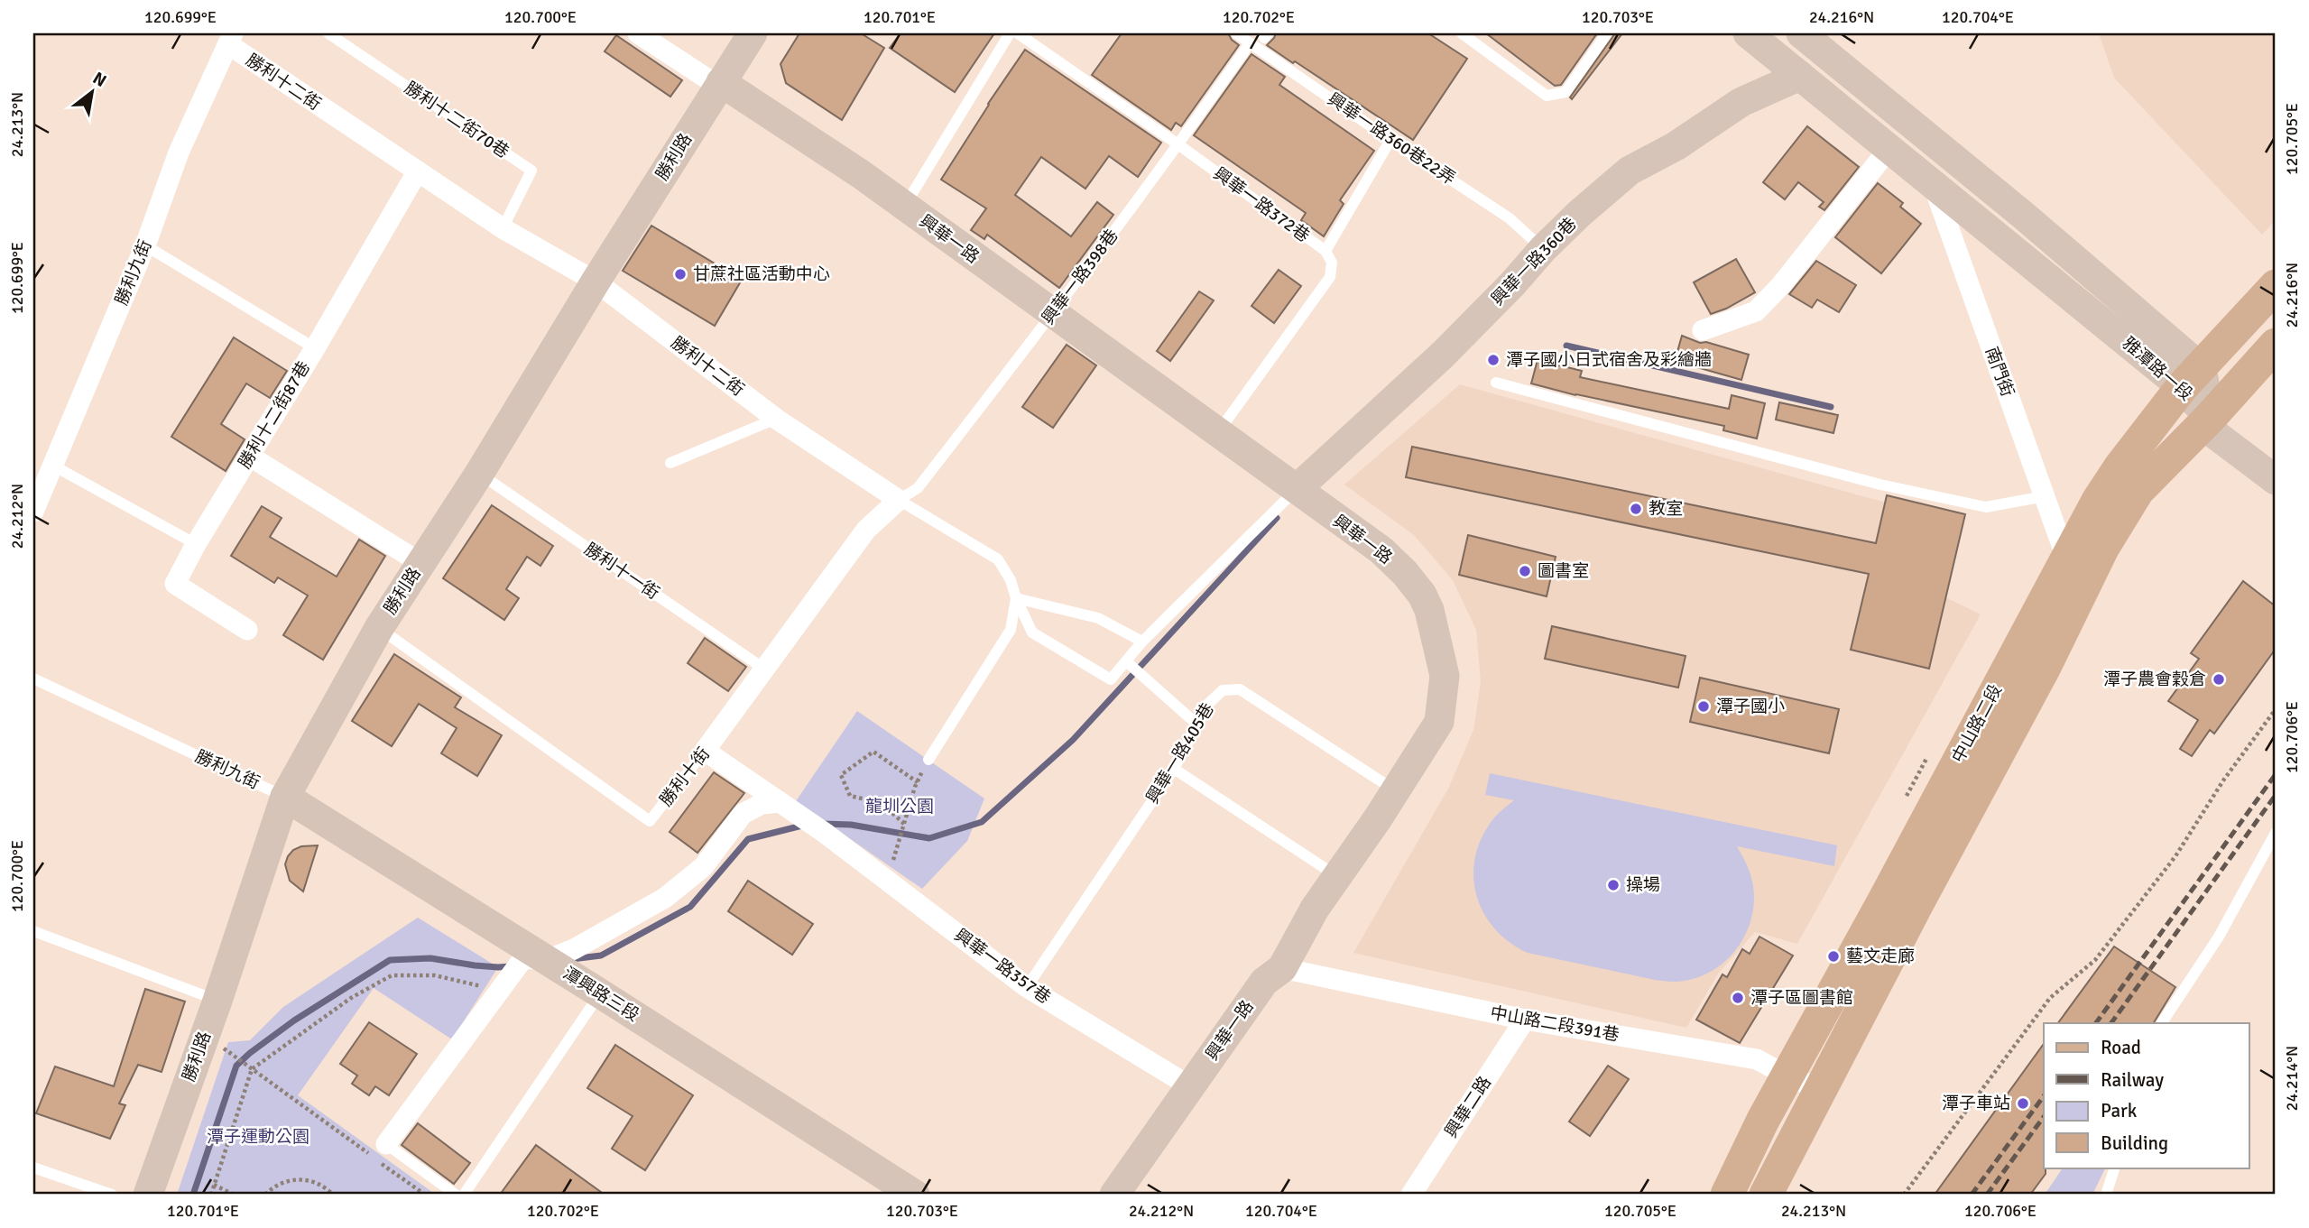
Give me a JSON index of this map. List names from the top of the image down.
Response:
{
  "streets": {
    "main road": ["中山路二段"],
    "street": [
      "勝利十二街",
      "勝利路",
      "興華一路",
      "興華一路360巷",
      "勝利九街",
      "雅潭路一段",
      "南門街",
      "勝利十二街87巷",
      "勝利十街",
      "興華一路357巷",
      "潭興路三段",
      "中山路二段391巷",
      "興華二路"
    ],
    "lane": [
      "勝利十二街70巷",
      "興華一路360巷22弄",
      "興華一路372巷",
      "興華一路398巷",
      "勝利十一街",
      "興華一路405巷"
    ]
  },
  "crossings": [
    ["勝利十二街", "勝利十二街70巷"],
    ["勝利十二街", "勝利路"],
    ["勝利十二街", "勝利九街"],
    ["勝利十二街", "興華一路398巷"],
    ["勝利十二街", "勝利十二街87巷"],
    ["勝利十二街", "勝利十街"],
    ["興華一路360巷22弄", "興華一路360巷"],
    ["興華一路360巷22弄", "興華一路398巷"],
    ["勝利路", "興華一路"],
    ["勝利路", "勝利九街"],
    ["勝利路", "勝利十一街"],
    ["勝利路", "勝利十街"],
    ["勝利路", "潭興路三段"],
    ["興華一路372巷", "興華一路"],
    ["興華一路372巷", "興華一路398巷"],
    ["興華一路", "興華一路360巷"],
    ["興華一路", "興華一路398巷"],
    ["興華一路", "興華一路405巷"],
    ["興華一路", "興華一路357巷"],
    ["興華一路", "中山路二段391巷"],
    ["興華一路360巷", "雅潭路一段"],
    ["勝利九街", "潭興路三段"],
    ["興華一路398巷", "勝利十街"],
    ["雅潭路一段", "南門街"],
    ["雅潭路一段", "中山路二段"],
    ["南門街", "中山路二段"],
    ["勝利十一街", "勝利十街"],
    ["中山路二段", "中山路二段391巷"],
    ["興華一路405巷", "興華一路357巷"],
    ["中山路二段391巷", "興華二路"]
  ],
  "parks": ["龍圳公園", "潭子運動公園"],
  "places": [
    "甘蔗社區活動中心",
    "潭子國小日式宿舍及彩繪牆",
    "教室",
    "圖書室",
    "潭子農會穀倉",
    "潭子國小",
    "操場",
    "藝文走廊",
    "潭子區圖書館",
    "潭子車站"
  ],
  "legend": [
    "Road",
    "Railway",
    "Park",
    "Building"
  ],
  "north": "top right",
  "coordinates": [
    "120.699°E",
    "120.700°E",
    "120.701°E",
    "120.702°E",
    "120.703°E",
    "24.216°N",
    "120.704°E",
    "24.213°N",
    "120.705°E",
    "24.212°N",
    "120.706°E",
    "24.214°N"
  ]
}
